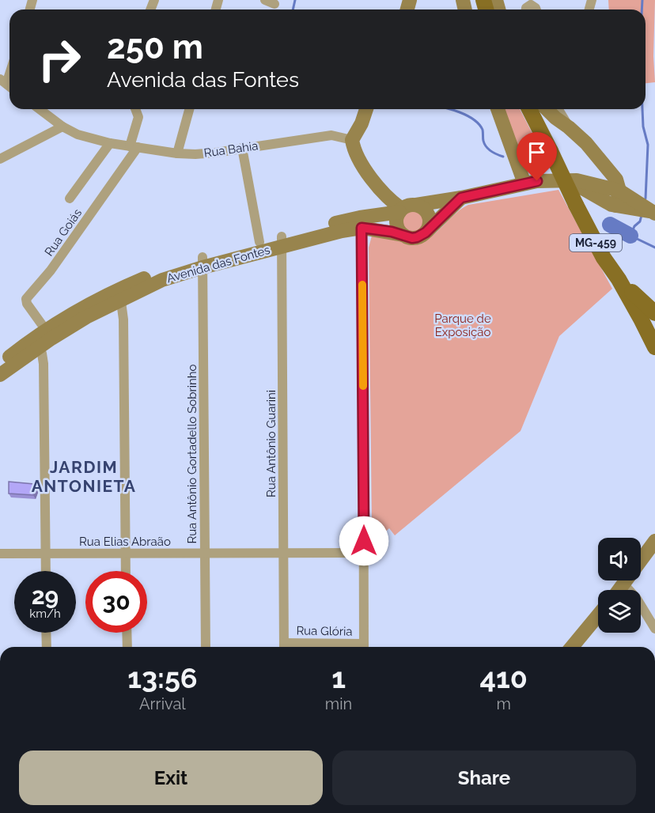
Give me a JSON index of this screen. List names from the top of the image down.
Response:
{
  "streets": {
    "main road": ["MG-459", "Avenida das Fontes"],
    "street": [
      "Rua Bahia",
      "Rua Goiás",
      "Rua Antônio Guarini",
      "Rua Antônio Gortadello Sobrinho",
      "Rua Elias Abraão"
    ]
  },
  "crossings": [
    ["Rua Bahia", "Rua Goiás"],
    ["Rua Goiás", "Avenida das Fontes"],
    ["Avenida das Fontes", "Rua Antônio Guarini"],
    ["Avenida das Fontes", "Rua Antônio Gortadello Sobrinho"],
    ["Rua Antônio Guarini", "Rua Elias Abraão"],
    ["Rua Antônio Gortadello Sobrinho", "Rua Elias Abraão"]
  ],
  "districts": ["JARDIM ANTONIETA"],
  "parks": ["Parque de Exposição"],
  "page": {
    "turn": ["250 m", "Avenida das Fontes"],
    "speed": "29 km/h",
    "limit": "30",
    "eta": [
      "13:56",
      "Arrival",
      "1",
      "min",
      "410",
      "m"
    ],
    "buttons": ["Exit", "Share"]
  }
}
